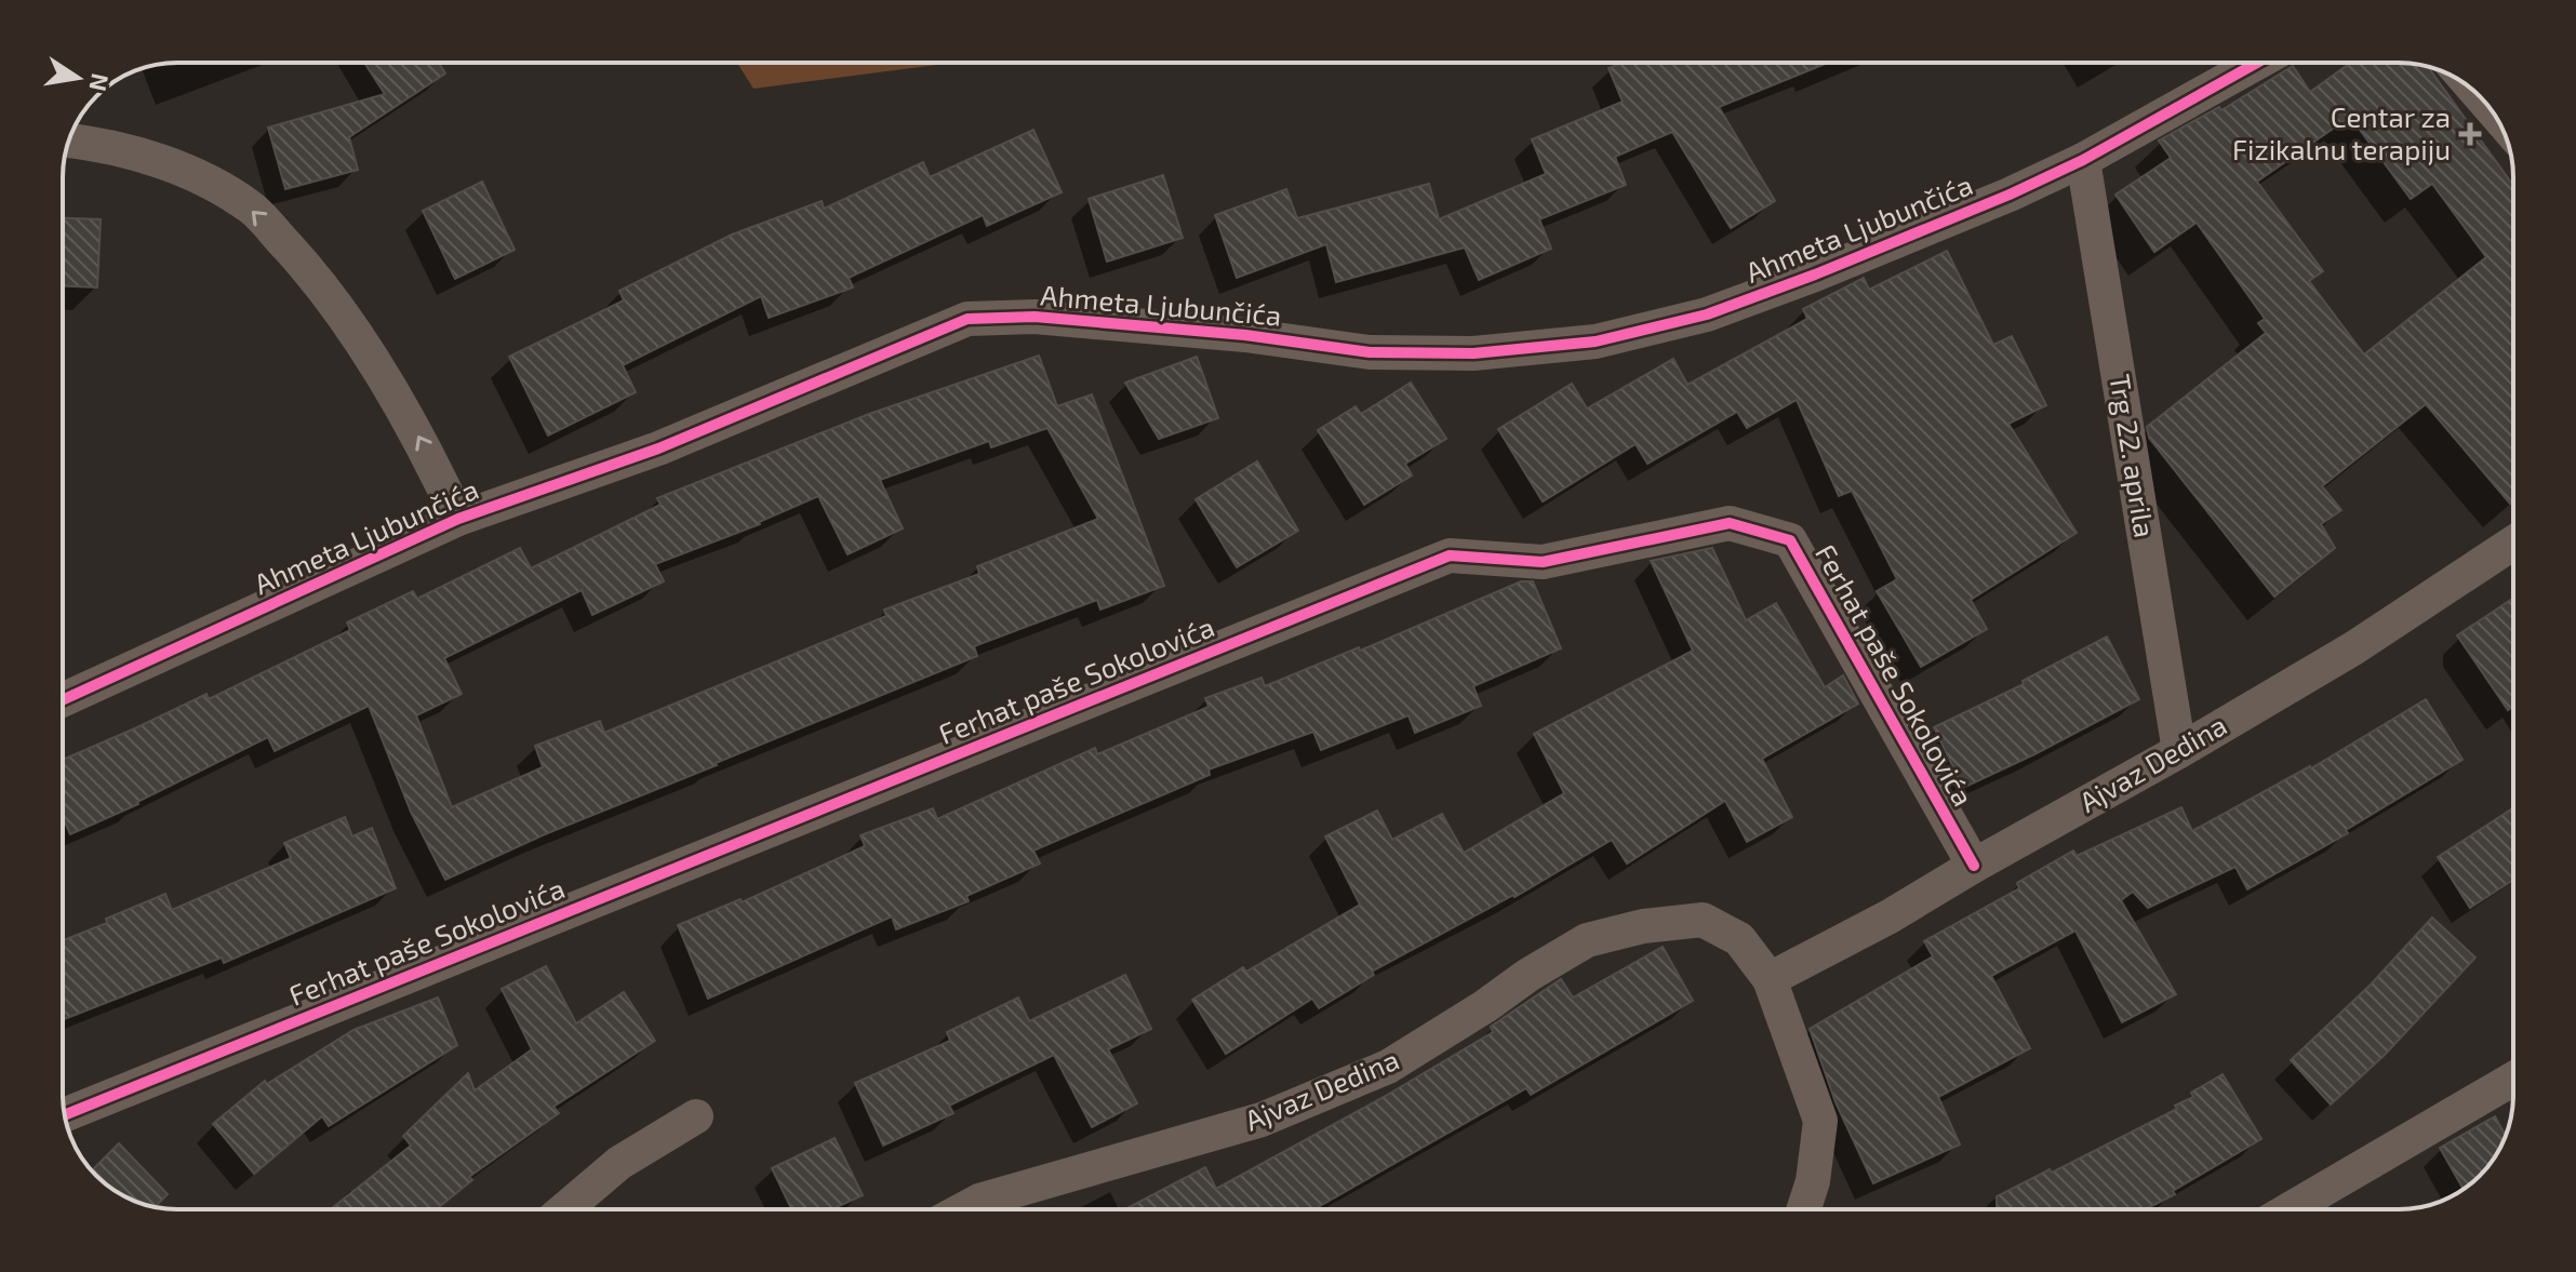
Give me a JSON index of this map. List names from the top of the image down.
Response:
{
  "streets": {
    "street": [
      "Ahmeta Ljubunčića",
      "Trg 22. aprila",
      "Ferhat paše Sokolovića",
      "Ajvaz Dedina"
    ]
  },
  "crossings": [
    ["Ahmeta Ljubunčića", "Trg 22. aprila"],
    ["Trg 22. aprila", "Ajvaz Dedina"],
    ["Ferhat paše Sokolovića", "Ajvaz Dedina"]
  ],
  "places": {
    "health": ["Centar za Fizikalnu terapiju"]
  },
  "north": "right"
}
